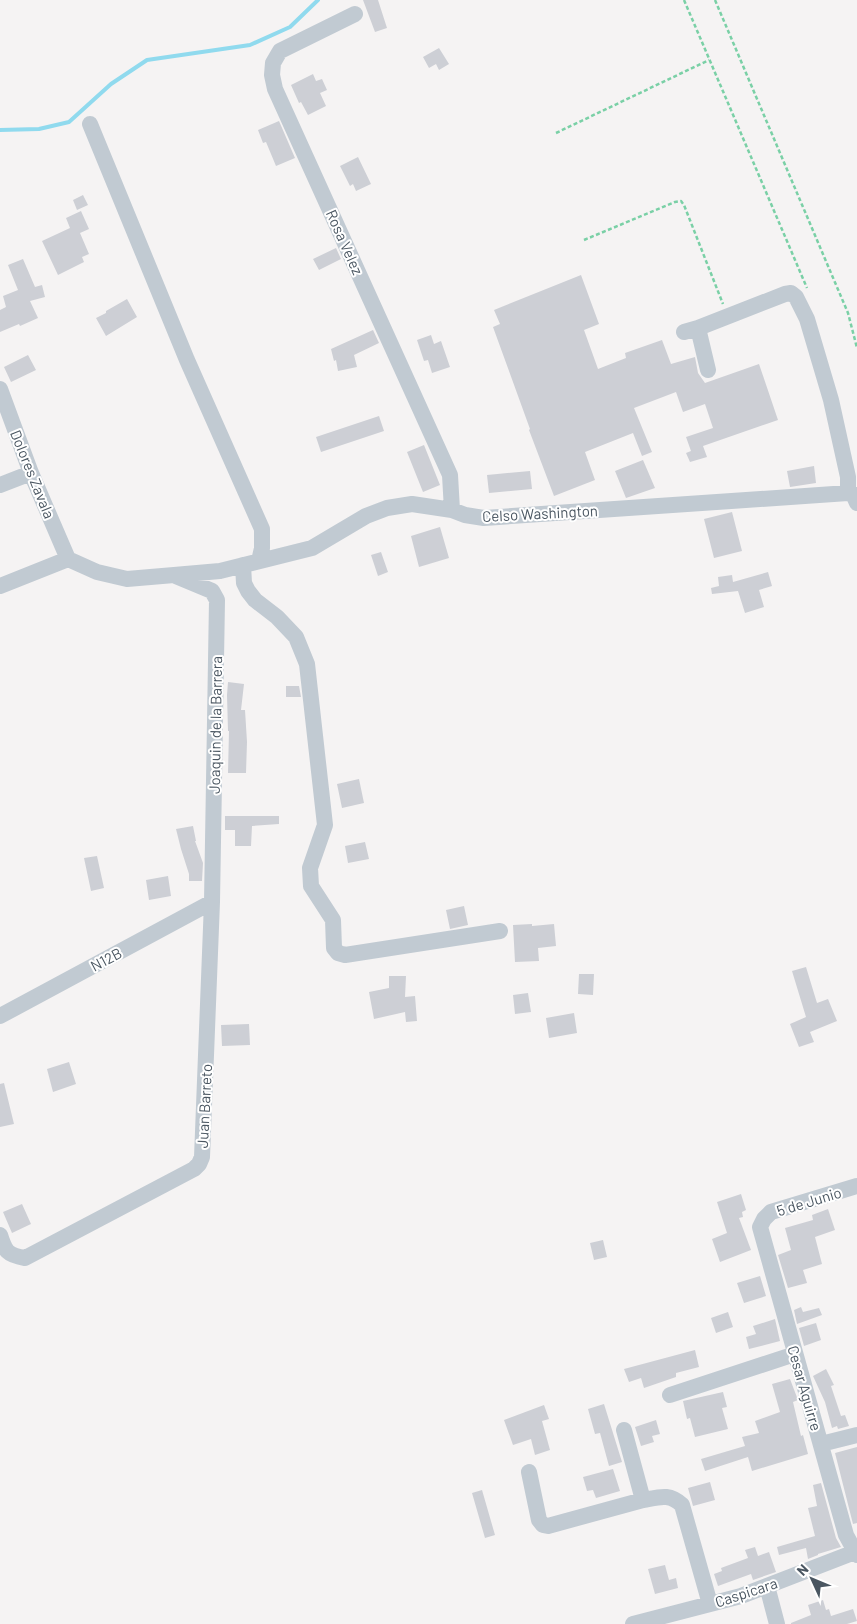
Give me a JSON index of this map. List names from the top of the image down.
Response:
{
  "streets": {
    "street": [
      "Rosa Velez",
      "Dolores Zavala",
      "Celso Washington",
      "Joaquin de la Barrera",
      "N12B",
      "Juan Barreto",
      "5 de Junio",
      "Cesar Aguirre",
      "Caspicara"
    ]
  },
  "crossings": [
    ["Rosa Velez", "Celso Washington"],
    ["Dolores Zavala", "Celso Washington"],
    ["Celso Washington", "Joaquin de la Barrera"],
    ["Joaquin de la Barrera", "N12B"],
    ["Joaquin de la Barrera", "Juan Barreto"],
    ["N12B", "Juan Barreto"],
    ["5 de Junio", "Cesar Aguirre"],
    ["Cesar Aguirre", "Caspicara"]
  ],
  "north": "top left"
}
